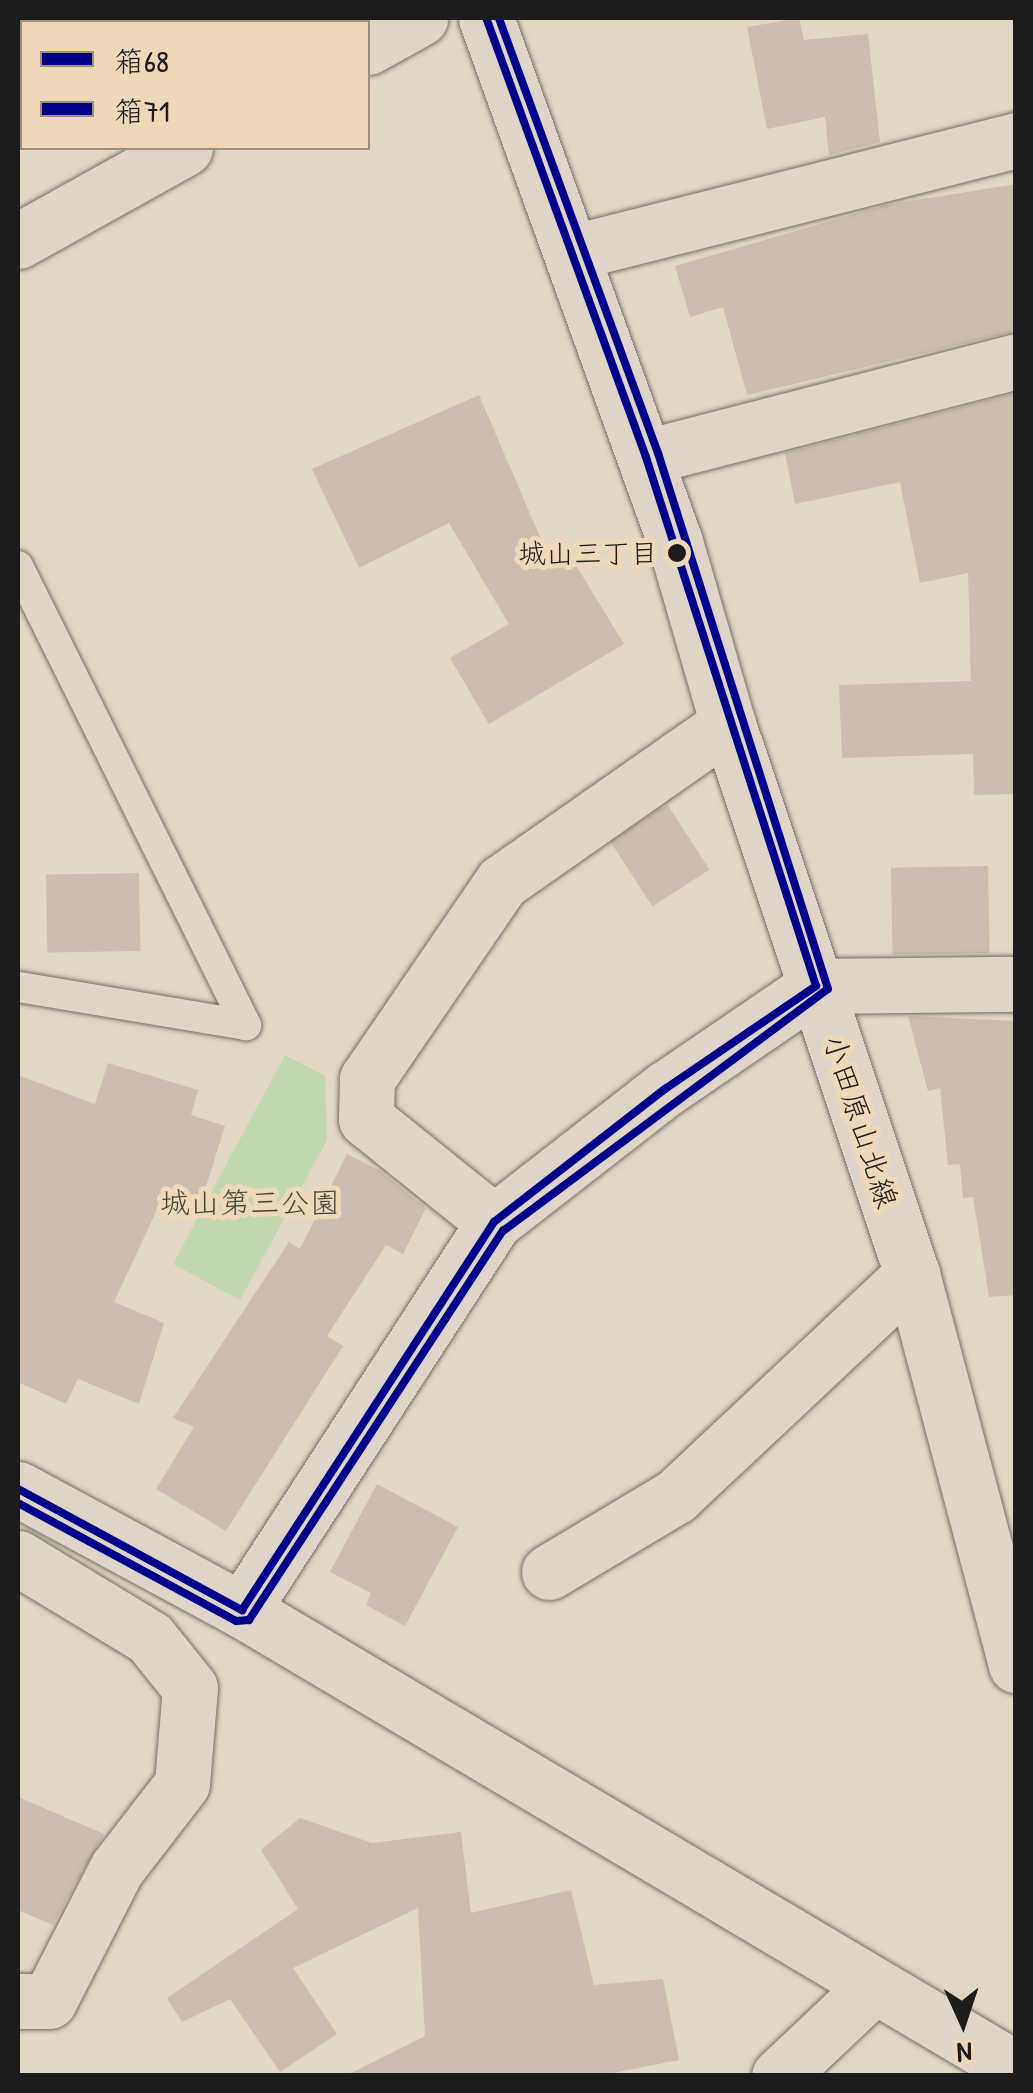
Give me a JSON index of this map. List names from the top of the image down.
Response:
{
  "streets": {
    "street": ["小田原山北線"]
  },
  "parks": ["城山第三公園"],
  "places": ["城山三丁目"],
  "lines": ["transit line 箱68", "transit line 箱71"],
  "legend": ["箱68", "箱71"],
  "north": "bottom"
}
